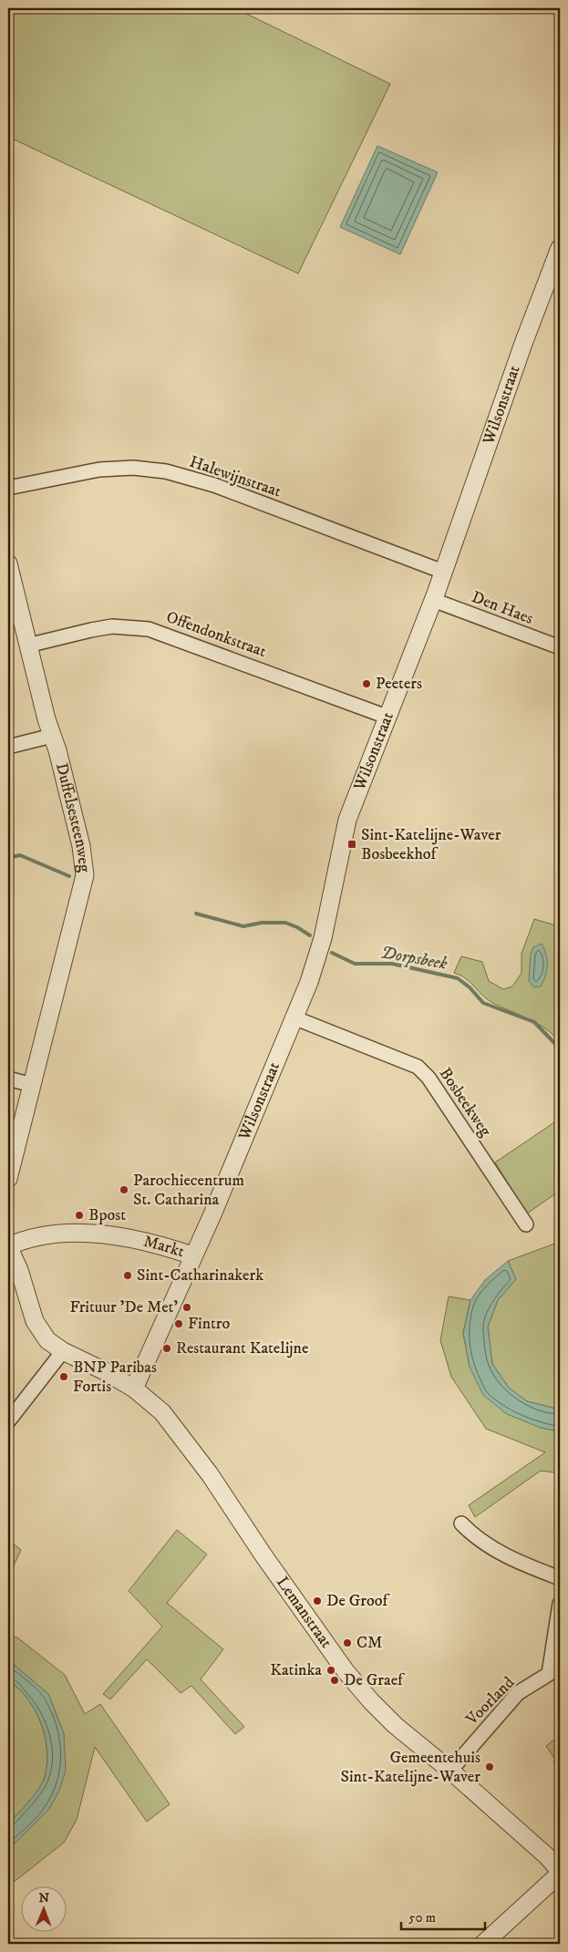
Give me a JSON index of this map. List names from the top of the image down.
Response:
{
  "streets": {
    "street": [
      "Wilsonstraat",
      "Halewijnstraat",
      "Den Haes",
      "Offendonkstraat",
      "Duffelsesteenweg",
      "Bosbeekweg",
      "Markt",
      "Lemanstraat",
      "Voorland"
    ]
  },
  "crossings": [
    ["Wilsonstraat", "Halewijnstraat"],
    ["Wilsonstraat", "Den Haes"],
    ["Wilsonstraat", "Offendonkstraat"],
    ["Wilsonstraat", "Bosbeekweg"],
    ["Wilsonstraat", "Markt"],
    ["Offendonkstraat", "Duffelsesteenweg"],
    ["Markt", "Lemanstraat"],
    ["Lemanstraat", "Voorland"]
  ],
  "water": ["Dorpsbeek"],
  "places": {
    "other": [
      "Peeters",
      "Parochiecentrum St. Catharina",
      "Bpost",
      "Sint-Catharinakerk",
      "Frituur 'De Met'",
      "Fintro",
      "Restaurant Katelijne",
      "BNP Paribas Fortis",
      "De Groof",
      "CM",
      "Katinka",
      "De Graef",
      "Gemeentehuis Sint-Katelijne-Waver"
    ],
    "transit": ["Sint-Katelijne-Waver Bosbeekhof"]
  },
  "scale_bar": "50 m",
  "north": "top"
}
